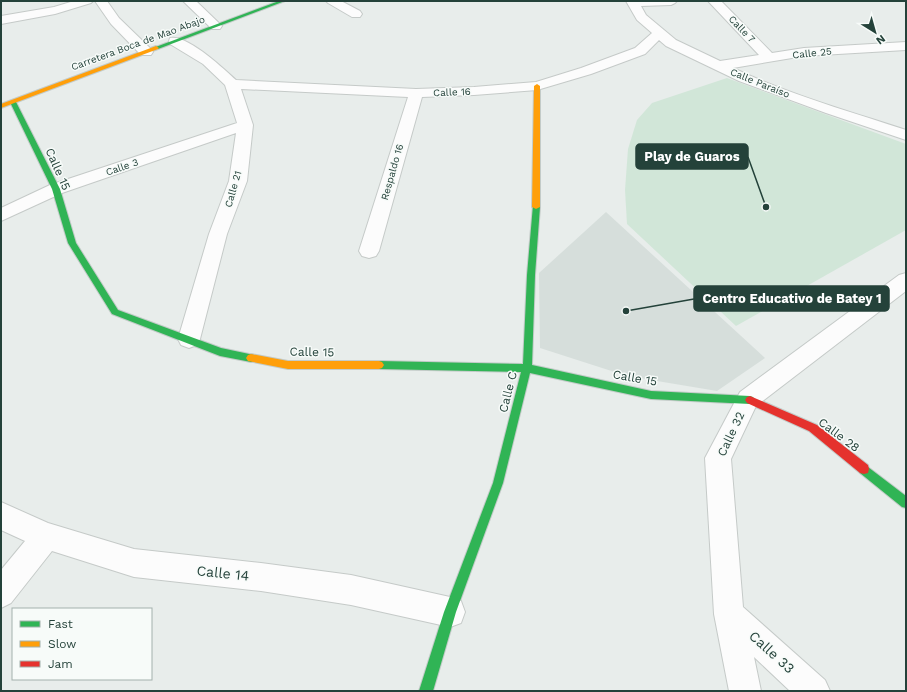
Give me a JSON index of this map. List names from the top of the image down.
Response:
{
  "streets": {
    "street": [
      "Calle 7",
      "Carretera Boca de Mao Abajo",
      "Calle 25",
      "Calle Paraíso",
      "Calle 16",
      "Calle 3",
      "Calle 15",
      "Respaldo 16",
      "Calle 21",
      "Calle C",
      "Calle 32",
      "Calle 28",
      "Calle 14",
      "Calle 33"
    ]
  },
  "crossings": [
    ["Calle 7", "Calle 25"],
    ["Carretera Boca de Mao Abajo", "Calle 15"],
    ["Carretera Boca de Mao Abajo", "Calle 21"],
    ["Calle 25", "Calle Paraíso"],
    ["Calle Paraíso", "Calle 16"],
    ["Calle 16", "Respaldo 16"],
    ["Calle 16", "Calle 21"],
    ["Calle 16", "Calle C"],
    ["Calle 3", "Calle 15"],
    ["Calle 3", "Calle 21"],
    ["Calle 15", "Calle 21"],
    ["Calle 15", "Calle C"],
    ["Calle 15", "Calle 32"],
    ["Calle 15", "Calle 28"],
    ["Calle C", "Calle 14"],
    ["Calle 32", "Calle 28"],
    ["Calle 32", "Calle 33"]
  ],
  "places": ["Play de Guaros", "Centro Educativo de Batey 1"],
  "legend": ["Fast", "Slow", "Jam"],
  "north": "bottom right"
}
